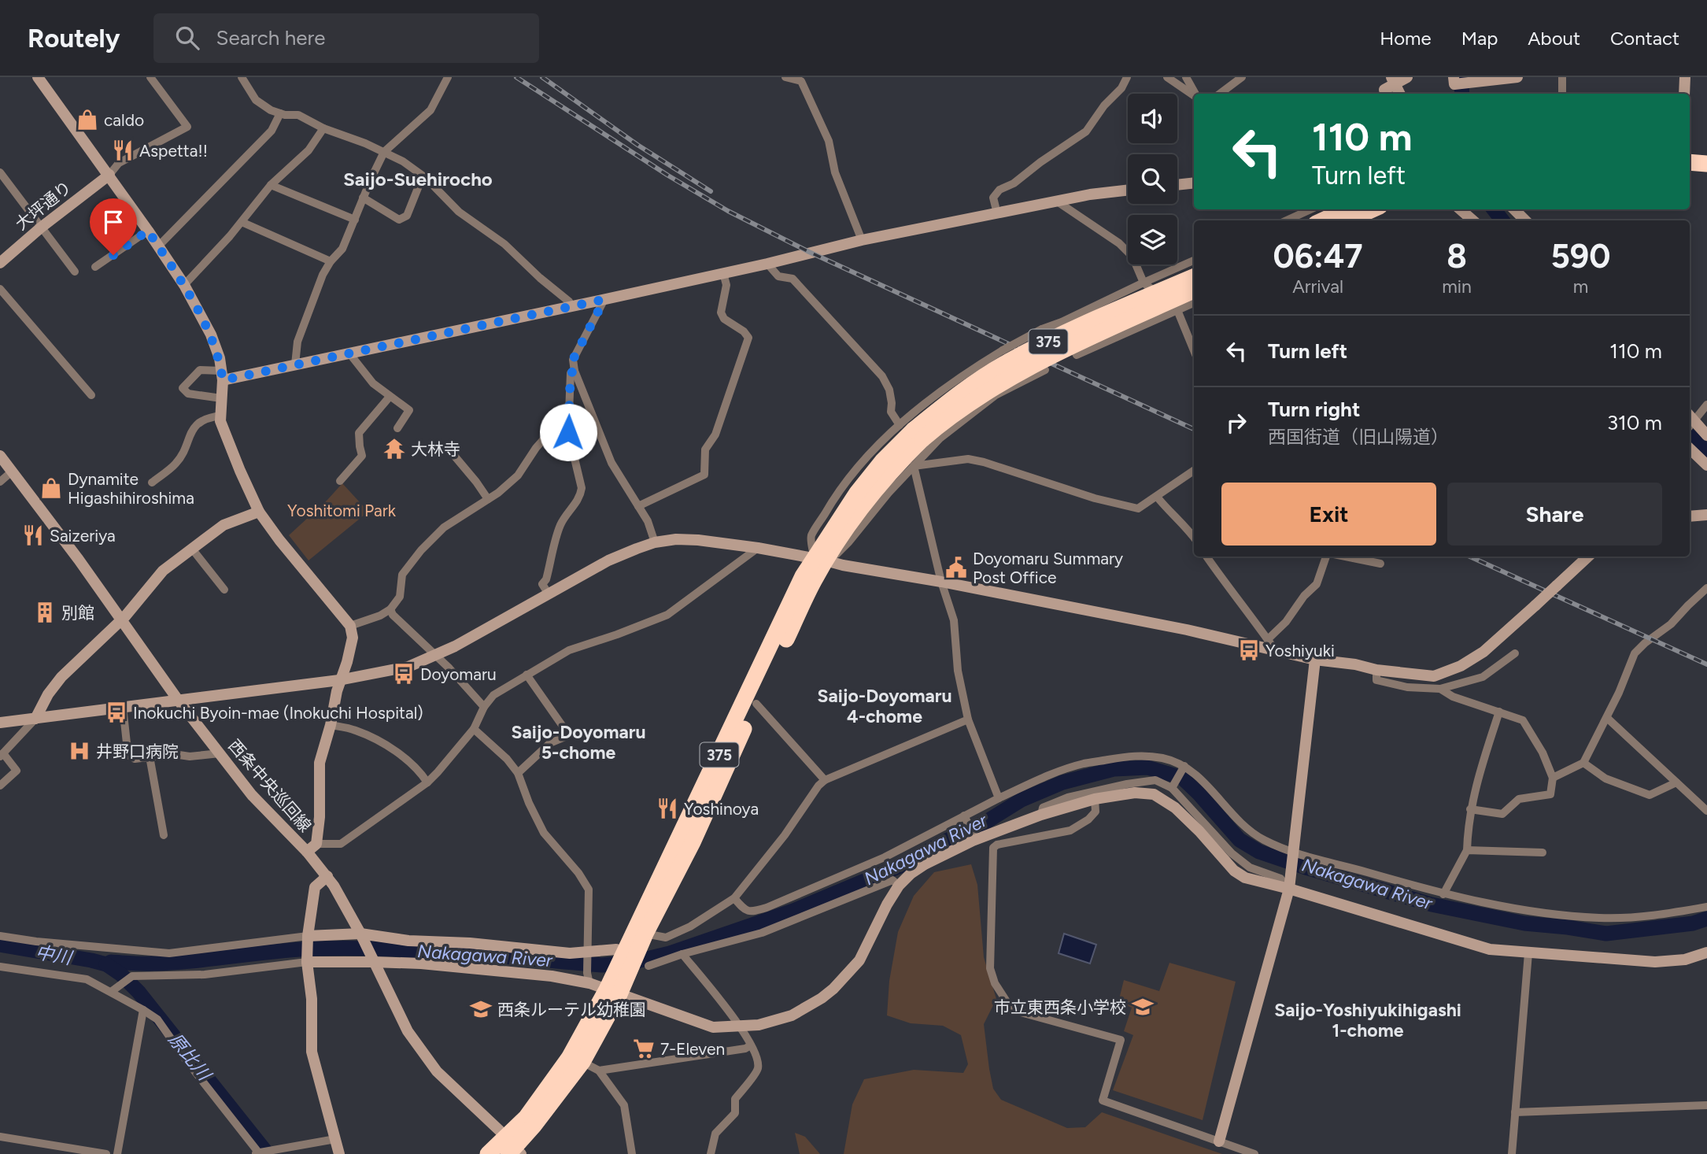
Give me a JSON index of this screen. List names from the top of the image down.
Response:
{
  "streets": {
    "highway": ["375"],
    "street": ["大坪通り", "西条中央巡回線"]
  },
  "crossings": [
    ["375", "西条中央巡回線"]
  ],
  "districts": [
    "Saijo-Suehirocho",
    "Saijo-Doyomaru 4-chome",
    "Saijo-Doyomaru 5-chome",
    "Saijo-Yoshiyukihigashi 1-chome"
  ],
  "water": ["Nakagawa River", "中川", "原比川"],
  "parks": ["Yoshitomi Park"],
  "places": {
    "shop": ["caldo", "Dynamite Higashihiroshima"],
    "restaurant": ["Aspetta!!", "Saizeriya", "Yoshinoya"],
    "temple": ["大林寺"],
    "public building": ["Doyomaru Summary Post Office"],
    "building": ["別館"],
    "bus stop": ["Yoshiyuki", "Doyomaru", "Inokuchi Byoin-mae (Inokuchi Hospital)"],
    "hospital": ["井野口病院"],
    "school or university": ["市立東西条小学校", "西条ルーテル幼稚園"],
    "supermarket": ["7-Eleven"]
  },
  "page": {
    "header": "Routely",
    "search": "Search here",
    "nav": [
      "Home",
      "Map",
      "About",
      "Contact"
    ],
    "turn": ["110 m", "Turn left"],
    "eta": [
      "06:47",
      "Arrival",
      "8",
      "min",
      "590",
      "m"
    ],
    "list": [
      {
        "name": "Turn left",
        "value": "110 m"
      },
      {
        "name": "Turn right",
        "note": "西国街道（旧山陽道）",
        "value": "310 m"
      }
    ],
    "buttons": ["Exit", "Share"]
  }
}
